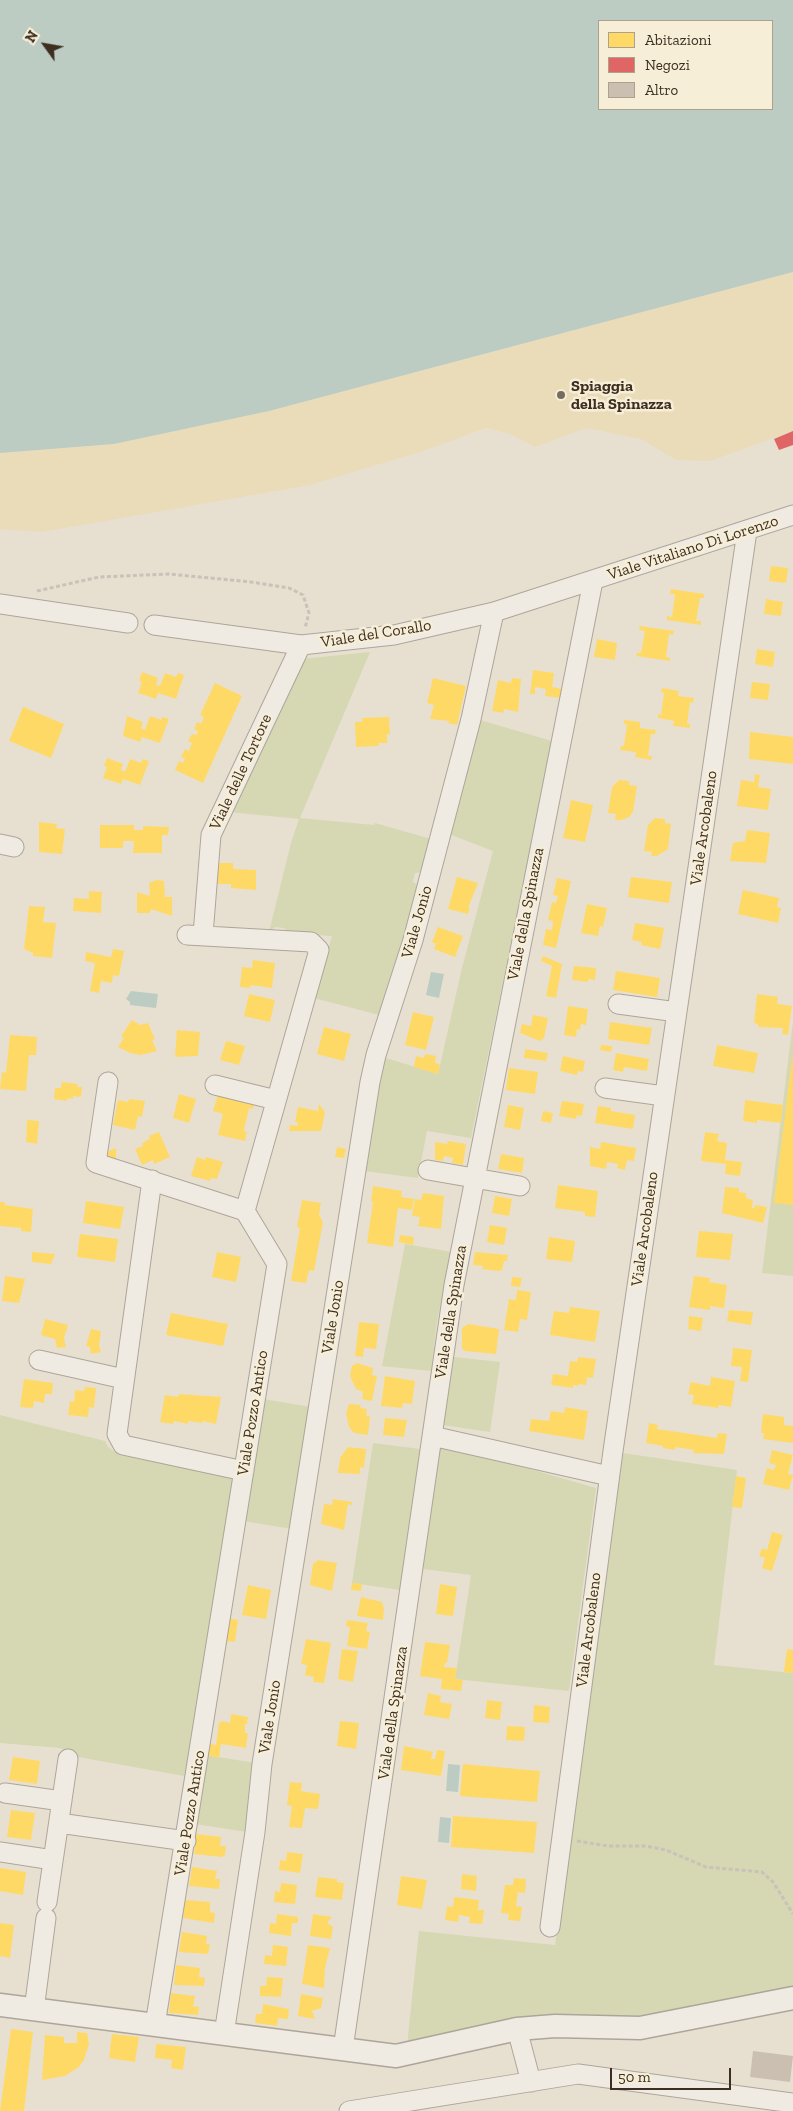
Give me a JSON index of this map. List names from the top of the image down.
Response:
{
  "streets": {
    "street": [
      "Viale Vitaliano Di Lorenzo",
      "Viale del Corallo",
      "Viale delle Tortore",
      "Viale Arcobaleno",
      "Viale della Spinazza",
      "Viale Jonio",
      "Viale Pozzo Antico"
    ]
  },
  "crossings": [
    ["Viale Vitaliano Di Lorenzo", "Viale del Corallo"],
    ["Viale Vitaliano Di Lorenzo", "Viale Arcobaleno"],
    ["Viale Vitaliano Di Lorenzo", "Viale della Spinazza"],
    ["Viale del Corallo", "Viale delle Tortore"],
    ["Viale del Corallo", "Viale della Spinazza"],
    ["Viale del Corallo", "Viale Jonio"]
  ],
  "places": ["Spiaggia della Spinazza"],
  "legend": ["Abitazioni", "Negozi", "Altro"],
  "scale_bar": "50 m",
  "north": "top left"
}
